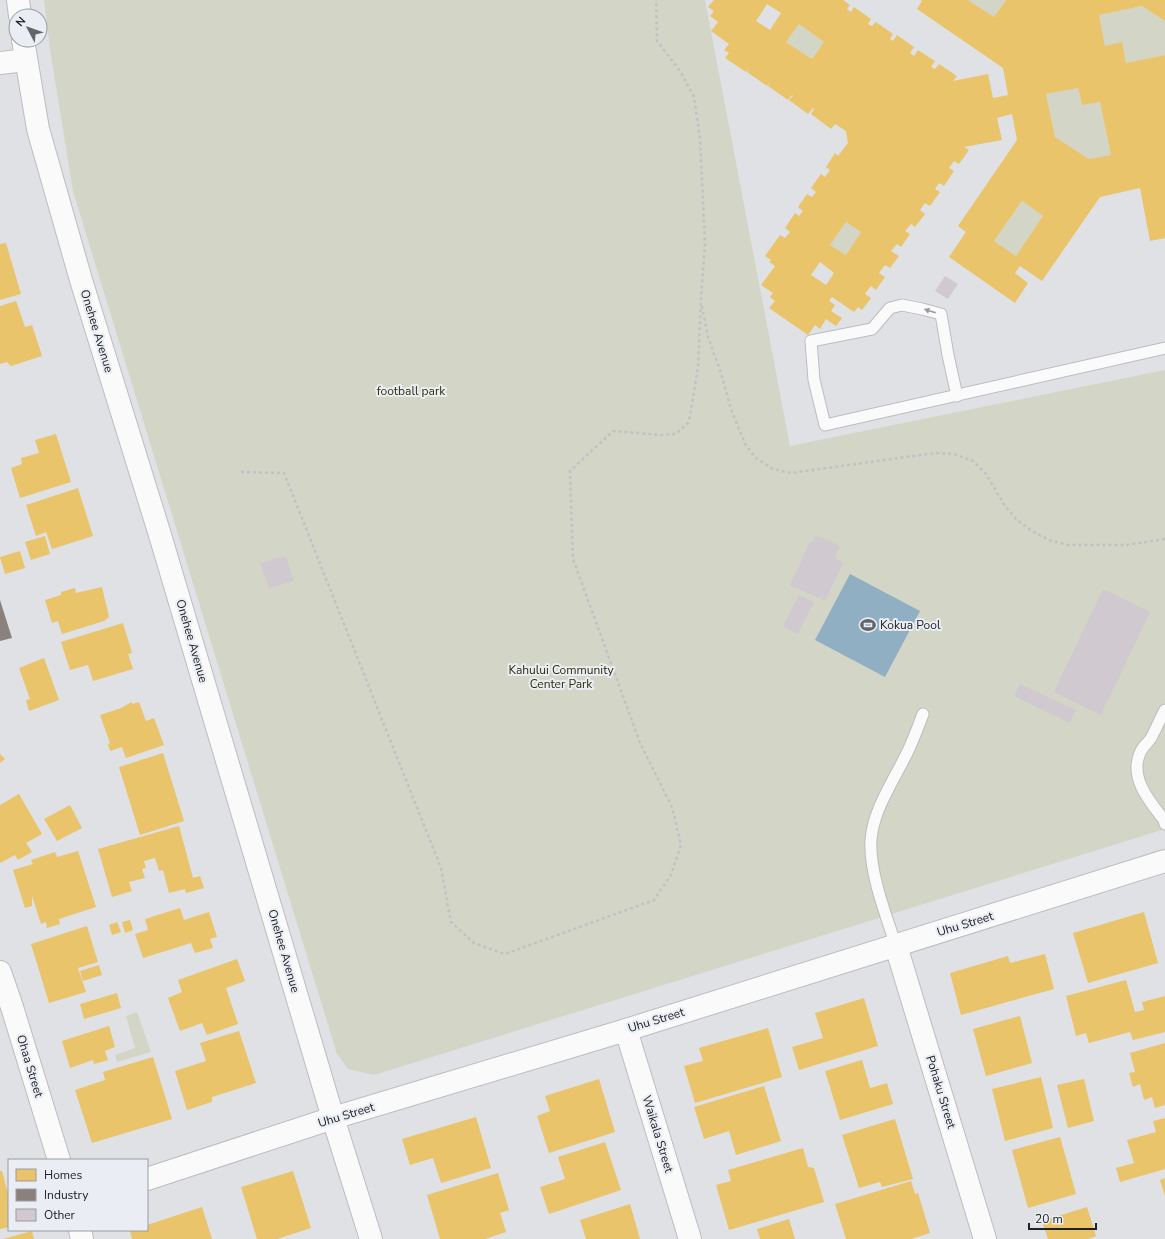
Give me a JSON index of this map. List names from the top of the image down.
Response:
{
  "streets": {
    "street": [
      "Onehee Avenue",
      "Uhu Street",
      "Ohaa Street",
      "Pohaku Street",
      "Waikala Street"
    ]
  },
  "crossings": [
    ["Onehee Avenue", "Uhu Street"],
    ["Uhu Street", "Pohaku Street"],
    ["Uhu Street", "Waikala Street"]
  ],
  "parks": ["football park", "Kahului Community Center Park"],
  "places": {
    "sports": ["Kokua Pool"]
  },
  "legend": ["Homes", "Industry", "Other"],
  "scale_bar": "20 m",
  "north": "top left"
}
